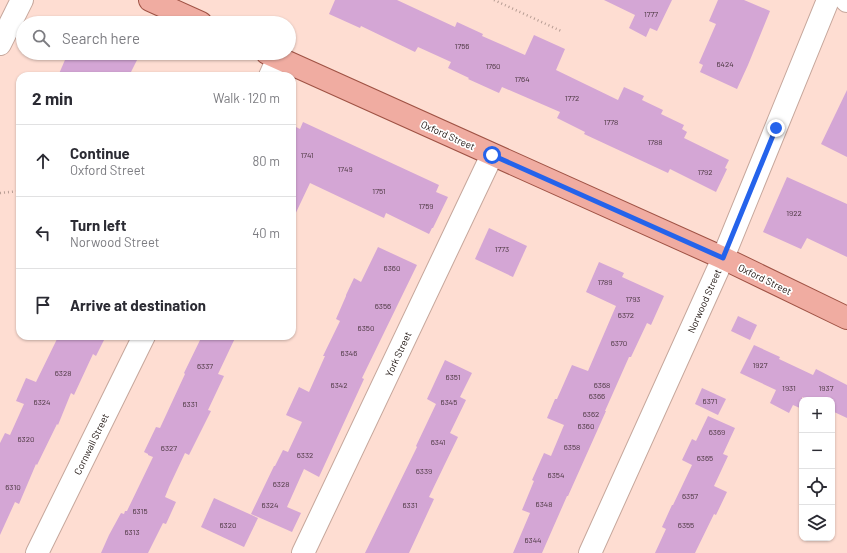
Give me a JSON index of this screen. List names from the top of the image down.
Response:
{
  "streets": {
    "main road": ["Oxford Street"],
    "street": ["Norwood Street", "York Street", "Cornwall Street"]
  },
  "crossings": [
    ["Oxford Street", "Norwood Street"],
    ["Oxford Street", "York Street"]
  ],
  "house_numbers": [
    "1777",
    "1756",
    "6424",
    "1760",
    "1764",
    "1772",
    "1778",
    "1788",
    "1741",
    "1749",
    "1792",
    "1751",
    "1759",
    "1922",
    "1773",
    "6360",
    "1789",
    "1793",
    "6356",
    "6372",
    "6350",
    "6370",
    "6346",
    "1927",
    "6337",
    "6328",
    "6351",
    "6342",
    "6368",
    "1931",
    "1937",
    "6366",
    "6371",
    "6324",
    "6345",
    "6331",
    "6362",
    "6360",
    "6369",
    "6320",
    "6341",
    "6358",
    "6327",
    "6332",
    "6365",
    "6339",
    "6354",
    "6328",
    "6310",
    "6357",
    "6348",
    "6324",
    "6331",
    "6315",
    "6320",
    "6355",
    "6313",
    "6344"
  ],
  "page": {
    "search": "Search here",
    "heading": ["2 min", "Walk · 120 m"],
    "list": [
      ["Continue", "Oxford Street", "80 m"],
      ["Turn left", "Norwood Street", "40 m"],
      "Arrive at destination"
    ],
    "map_buttons": ["+", "−"]
  }
}
